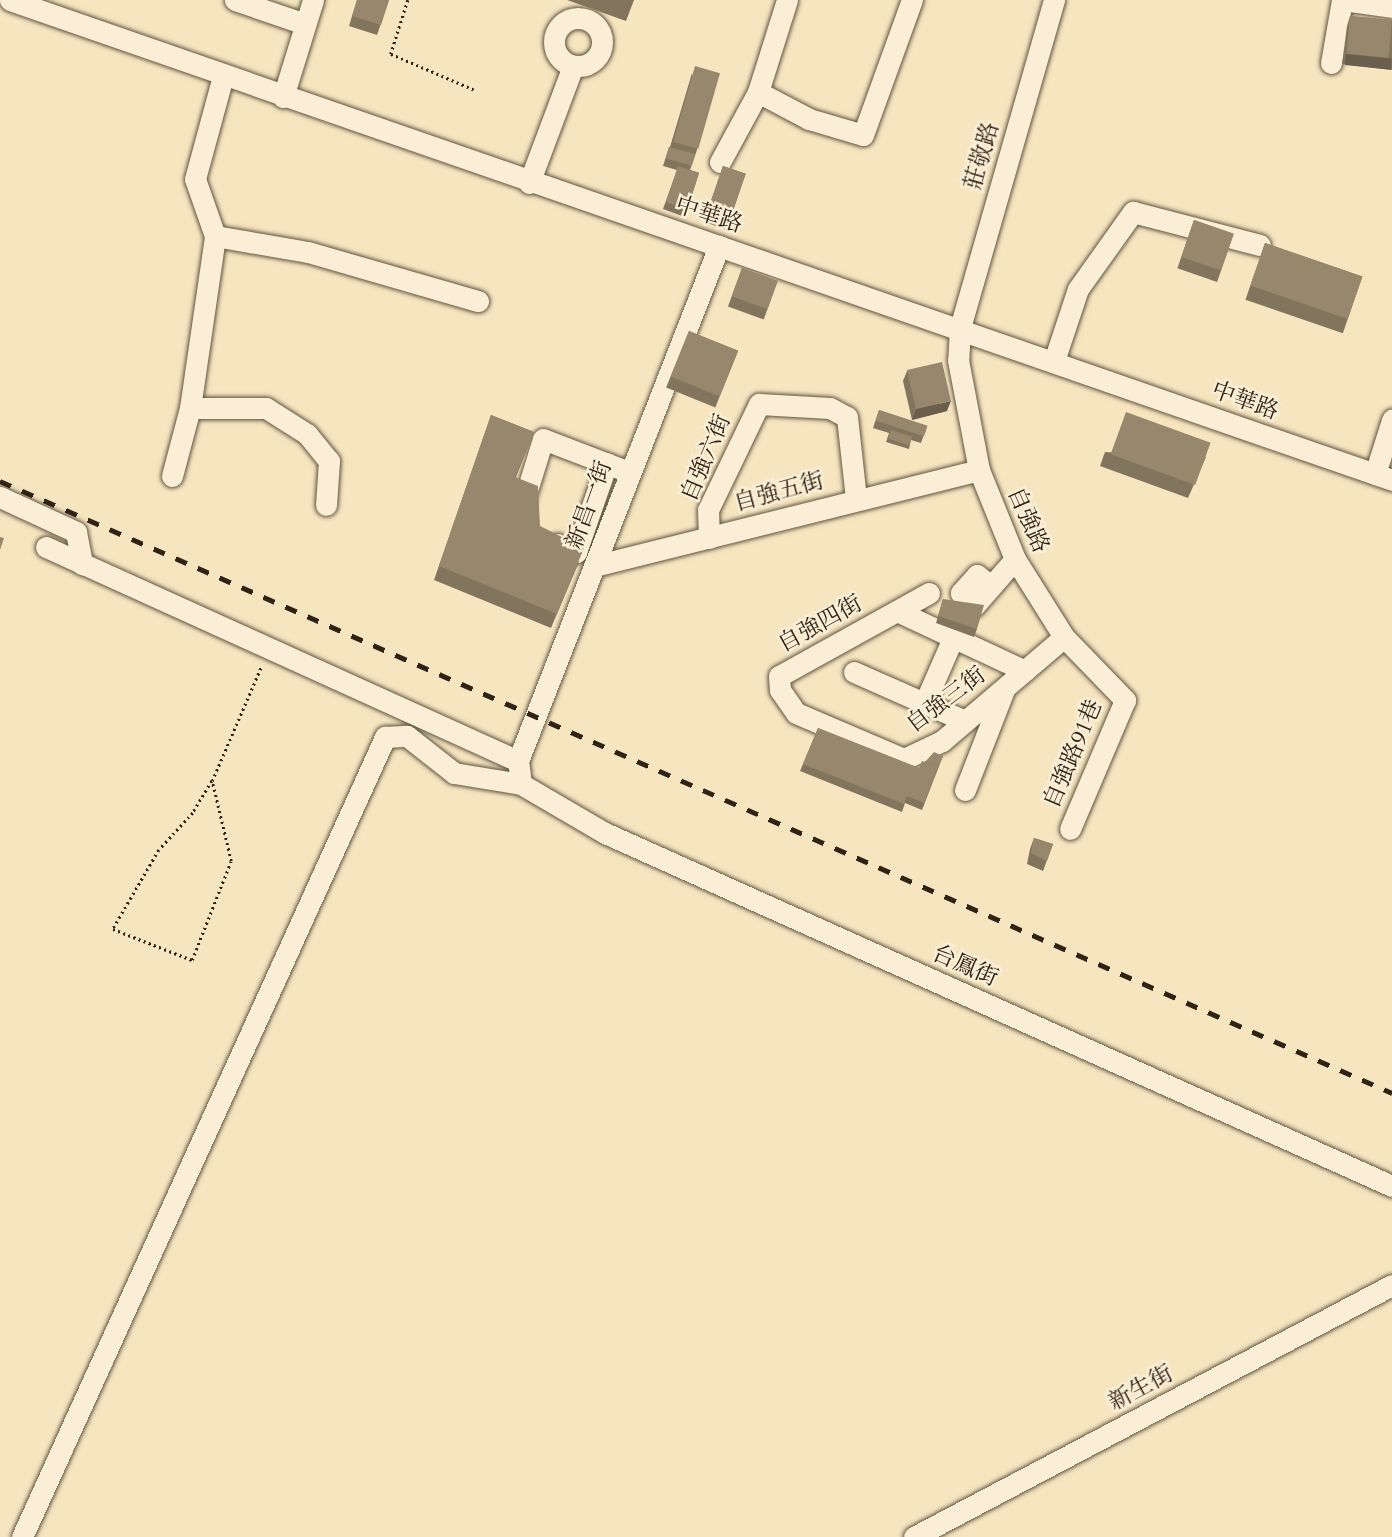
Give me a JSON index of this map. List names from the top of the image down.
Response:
{
  "streets": {
    "street": [
      "莊敬路",
      "中華路",
      "自強六街",
      "自強五街",
      "新昌一街",
      "自強路",
      "自強四街",
      "自強三街",
      "自強路91巷",
      "台鳳街",
      "新生街"
    ]
  },
  "crossings": [
    ["莊敬路", "中華路"],
    ["莊敬路", "自強路"],
    ["中華路", "新昌一街"],
    ["中華路", "自強路"],
    ["自強六街", "自強五街"],
    ["自強五街", "新昌一街"],
    ["自強五街", "自強路"],
    ["新昌一街", "台鳳街"],
    ["自強路", "自強三街"],
    ["自強路", "自強路91巷"],
    ["自強四街", "自強三街"]
  ]
}
